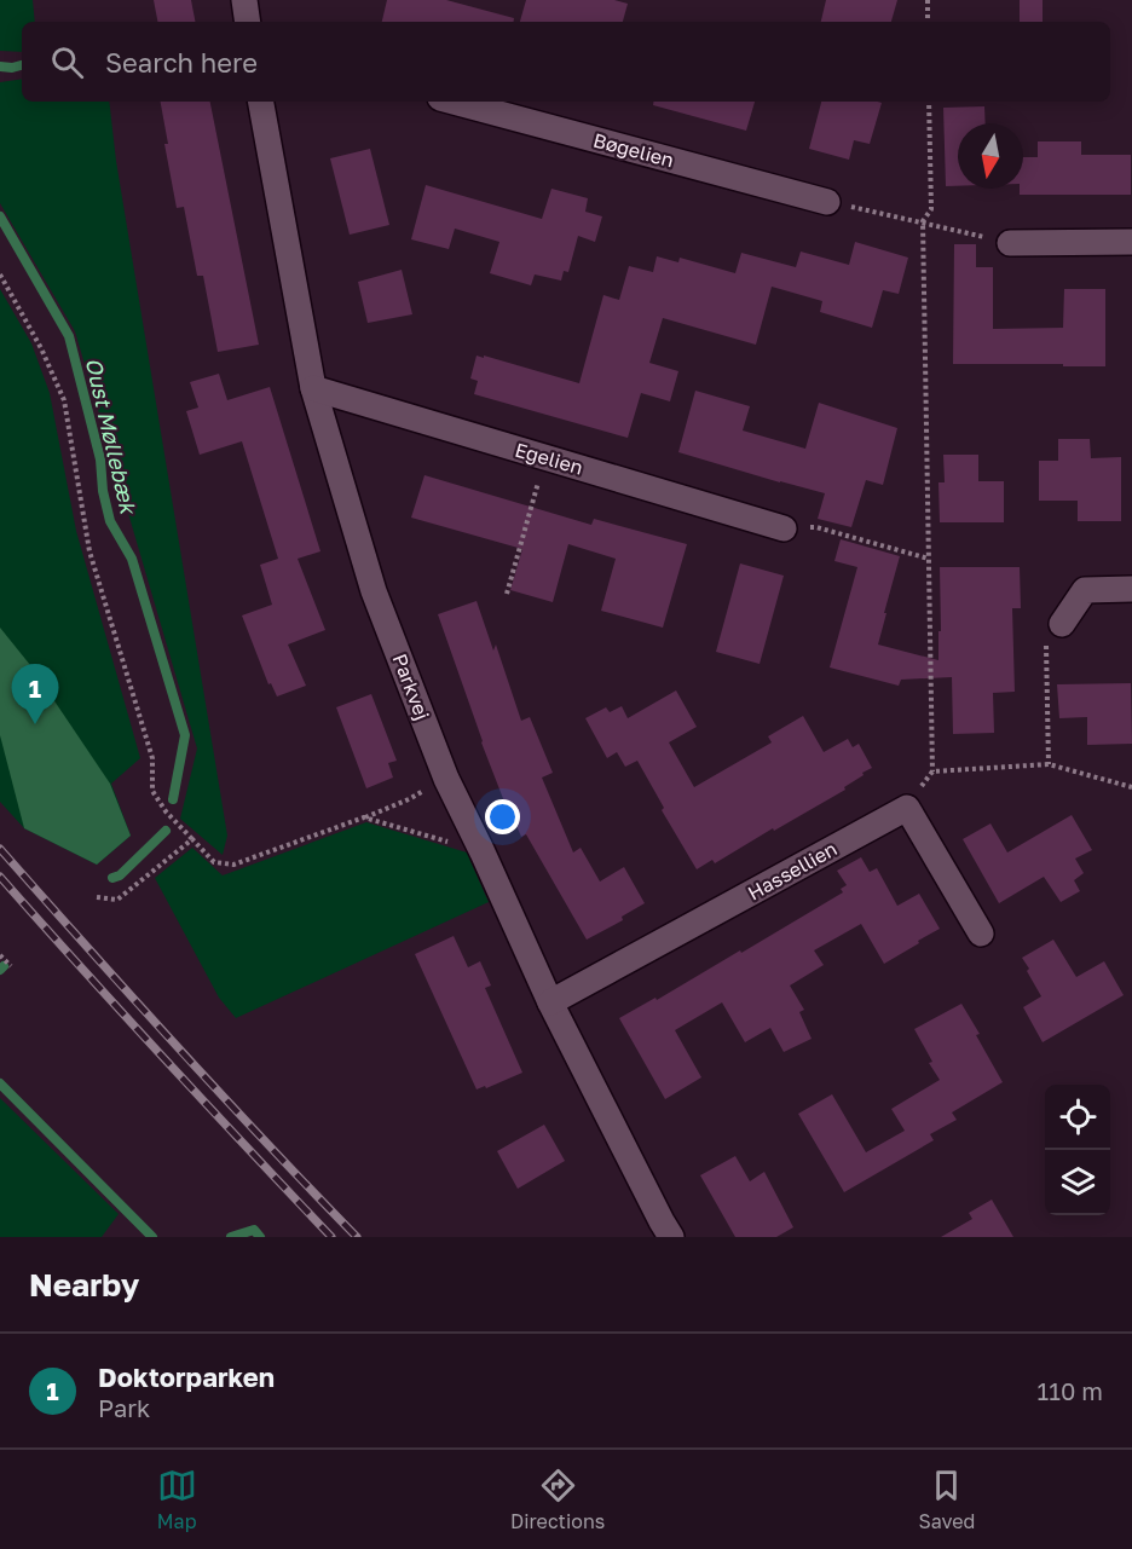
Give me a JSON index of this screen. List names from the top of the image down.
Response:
{
  "streets": {
    "street": [
      "Bøgelien",
      "Egelien",
      "Parkvej",
      "Hassellien"
    ]
  },
  "crossings": [
    ["Egelien", "Parkvej"],
    ["Parkvej", "Hassellien"]
  ],
  "water": ["Oust Møllebæk"],
  "north": "bottom",
  "page": {
    "search": "Search here",
    "pins": "1",
    "heading": "Nearby",
    "list": [
      {
        "mark": "1",
        "name": "Doktorparken",
        "note": "Park",
        "value": "110 m"
      }
    ],
    "nav": ["Map", "Directions", "Saved"]
  }
}
